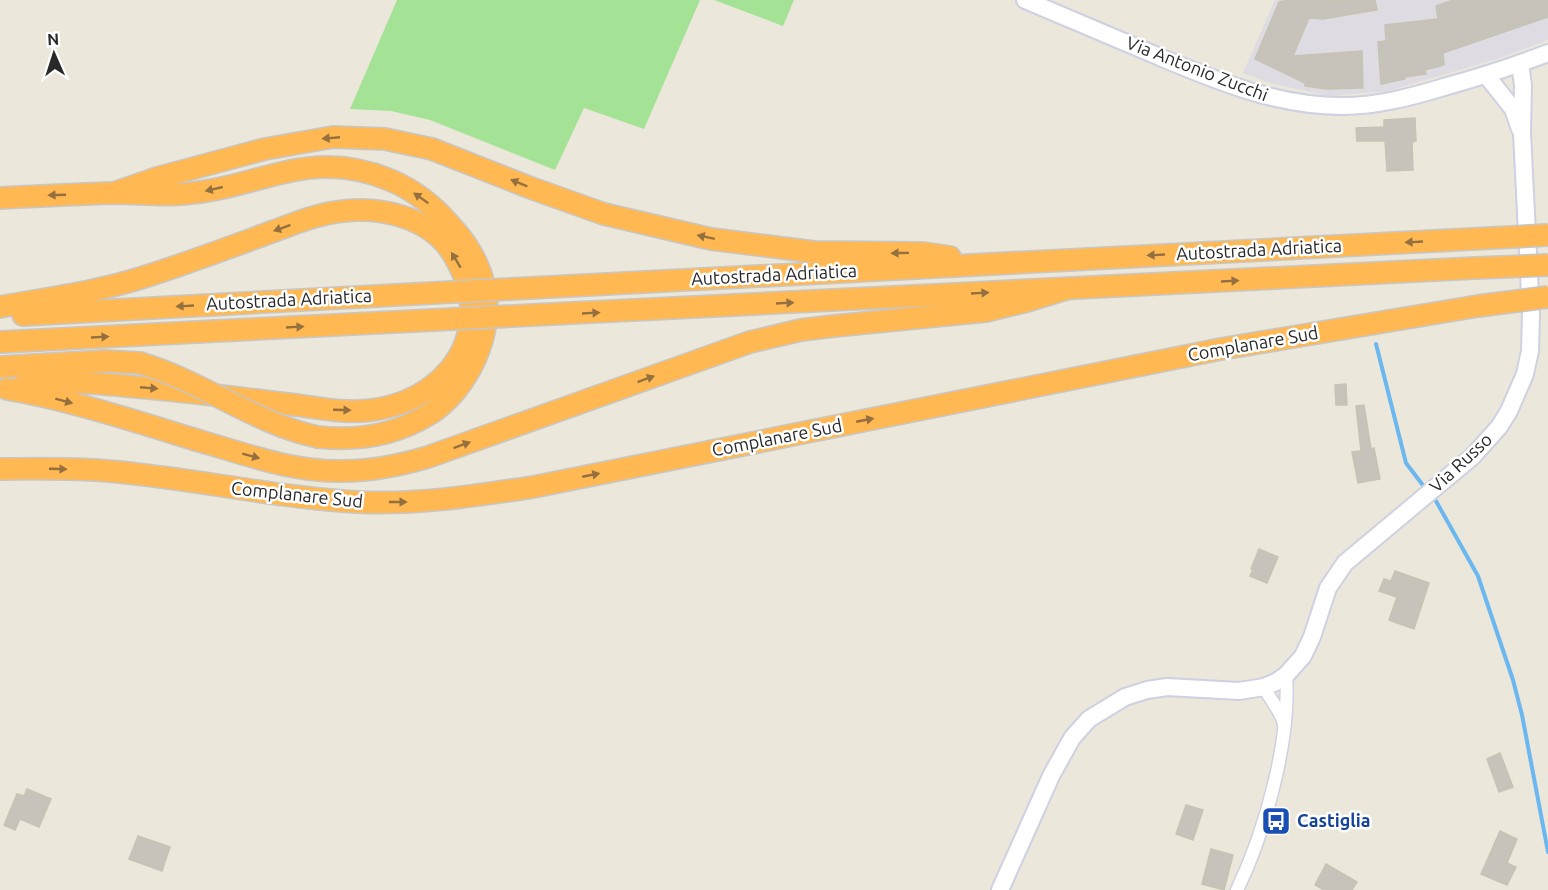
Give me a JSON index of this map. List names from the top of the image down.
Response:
{
  "streets": {
    "highway": ["Autostrada Adriatica", "Complanare Sud"],
    "street": ["Via Antonio Zucchi", "Via Russo"]
  },
  "crossings": [
    ["Via Antonio Zucchi", "Via Russo"]
  ],
  "places": {
    "bus stop": ["Castiglia"]
  },
  "north": "top"
}
